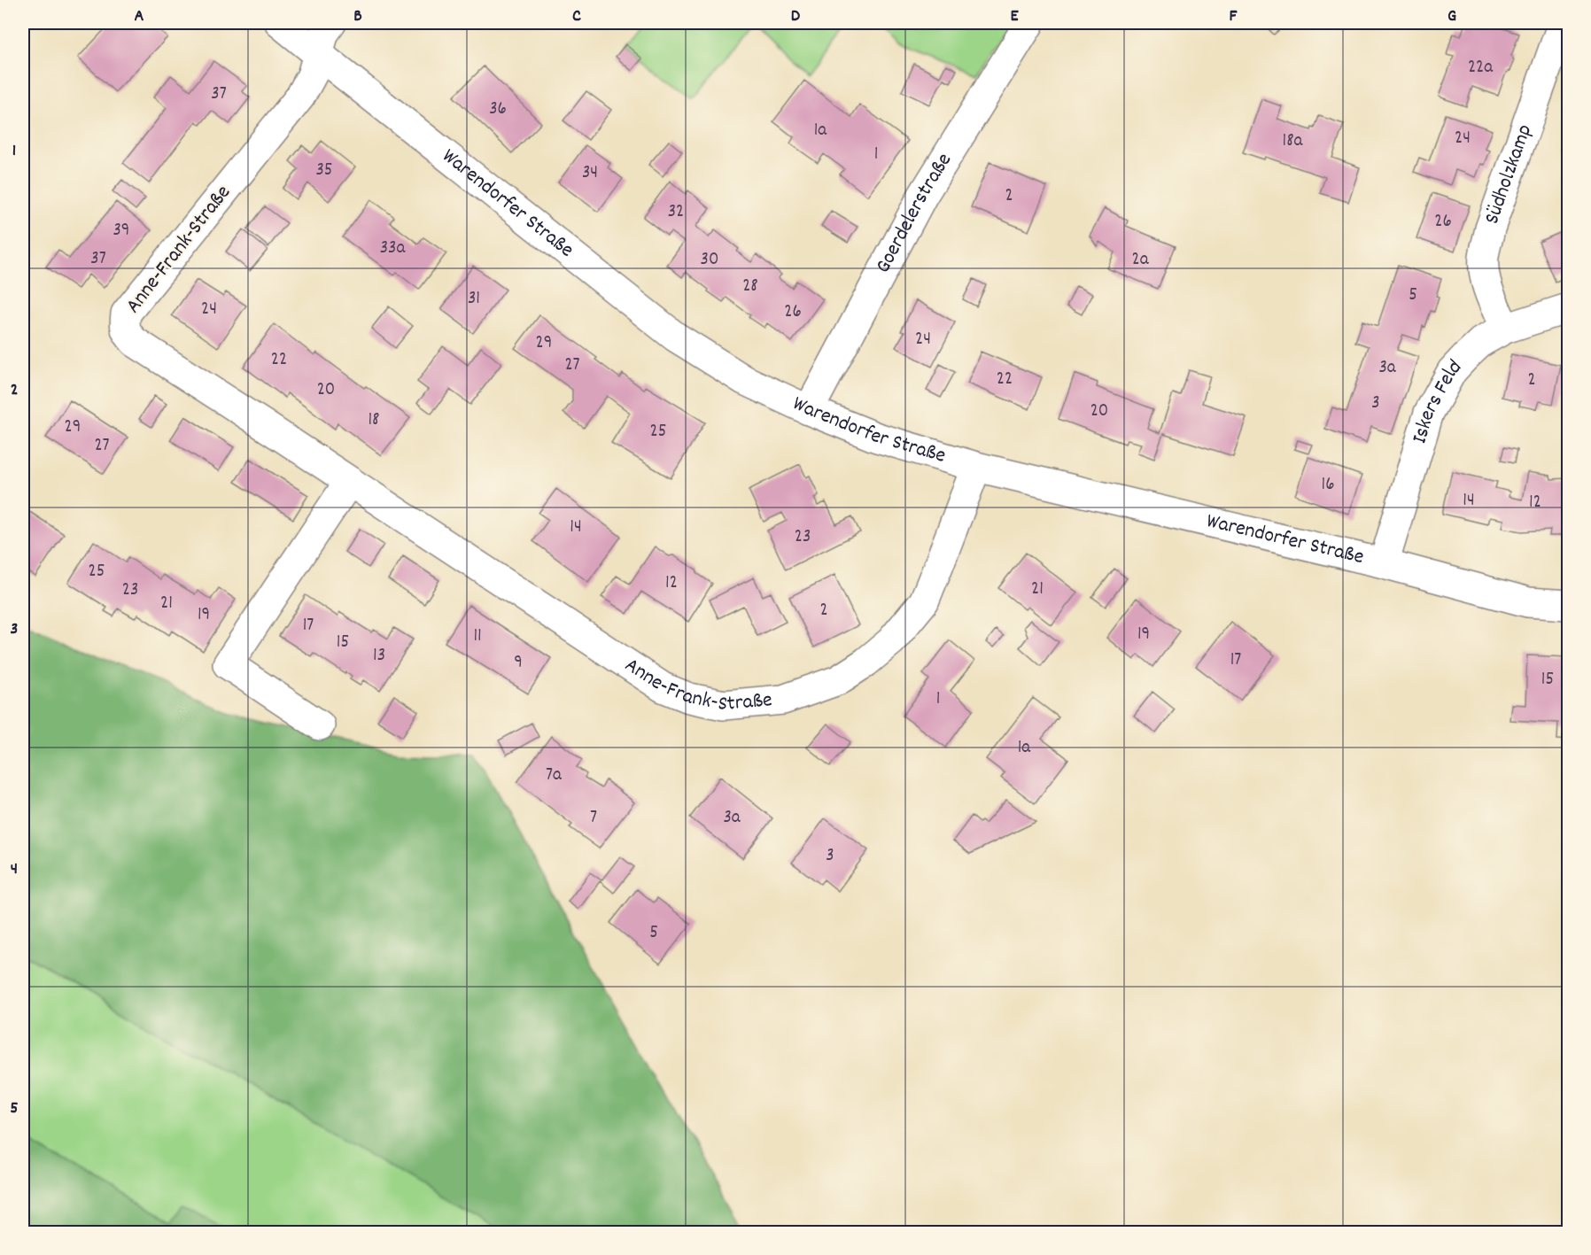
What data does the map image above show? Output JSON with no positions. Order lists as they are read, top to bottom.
{
  "streets": {
    "street": [
      "Südholzkamp",
      "Warendorfer Straße",
      "Goerdelerstraße",
      "Anne-Frank-Straße",
      "Iskers Feld"
    ]
  },
  "crossings": [
    ["Südholzkamp", "Iskers Feld"],
    ["Warendorfer Straße", "Goerdelerstraße"],
    ["Warendorfer Straße", "Anne-Frank-Straße"],
    ["Warendorfer Straße", "Iskers Feld"]
  ],
  "house_numbers": [
    "22a",
    "37",
    "36",
    "1a",
    "24",
    "18a",
    "1",
    "35",
    "34",
    "2",
    "32",
    "26",
    "39",
    "33a",
    "37",
    "30",
    "2a",
    "28",
    "5",
    "31",
    "24",
    "26",
    "24",
    "29",
    "22",
    "27",
    "3a",
    "22",
    "2",
    "20",
    "3",
    "20",
    "18",
    "29",
    "25",
    "27",
    "16",
    "14",
    "12",
    "14",
    "23",
    "25",
    "12",
    "21",
    "23",
    "21",
    "2",
    "19",
    "17",
    "19",
    "11",
    "15",
    "13",
    "17",
    "9",
    "15",
    "1",
    "1a",
    "7a",
    "7",
    "3a",
    "3",
    "5"
  ],
  "grid": {
    "columns": [
      "A",
      "B",
      "C",
      "D",
      "E",
      "F",
      "G"
    ],
    "rows": [
      "1",
      "2",
      "3",
      "4",
      "5"
    ]
  }
}
